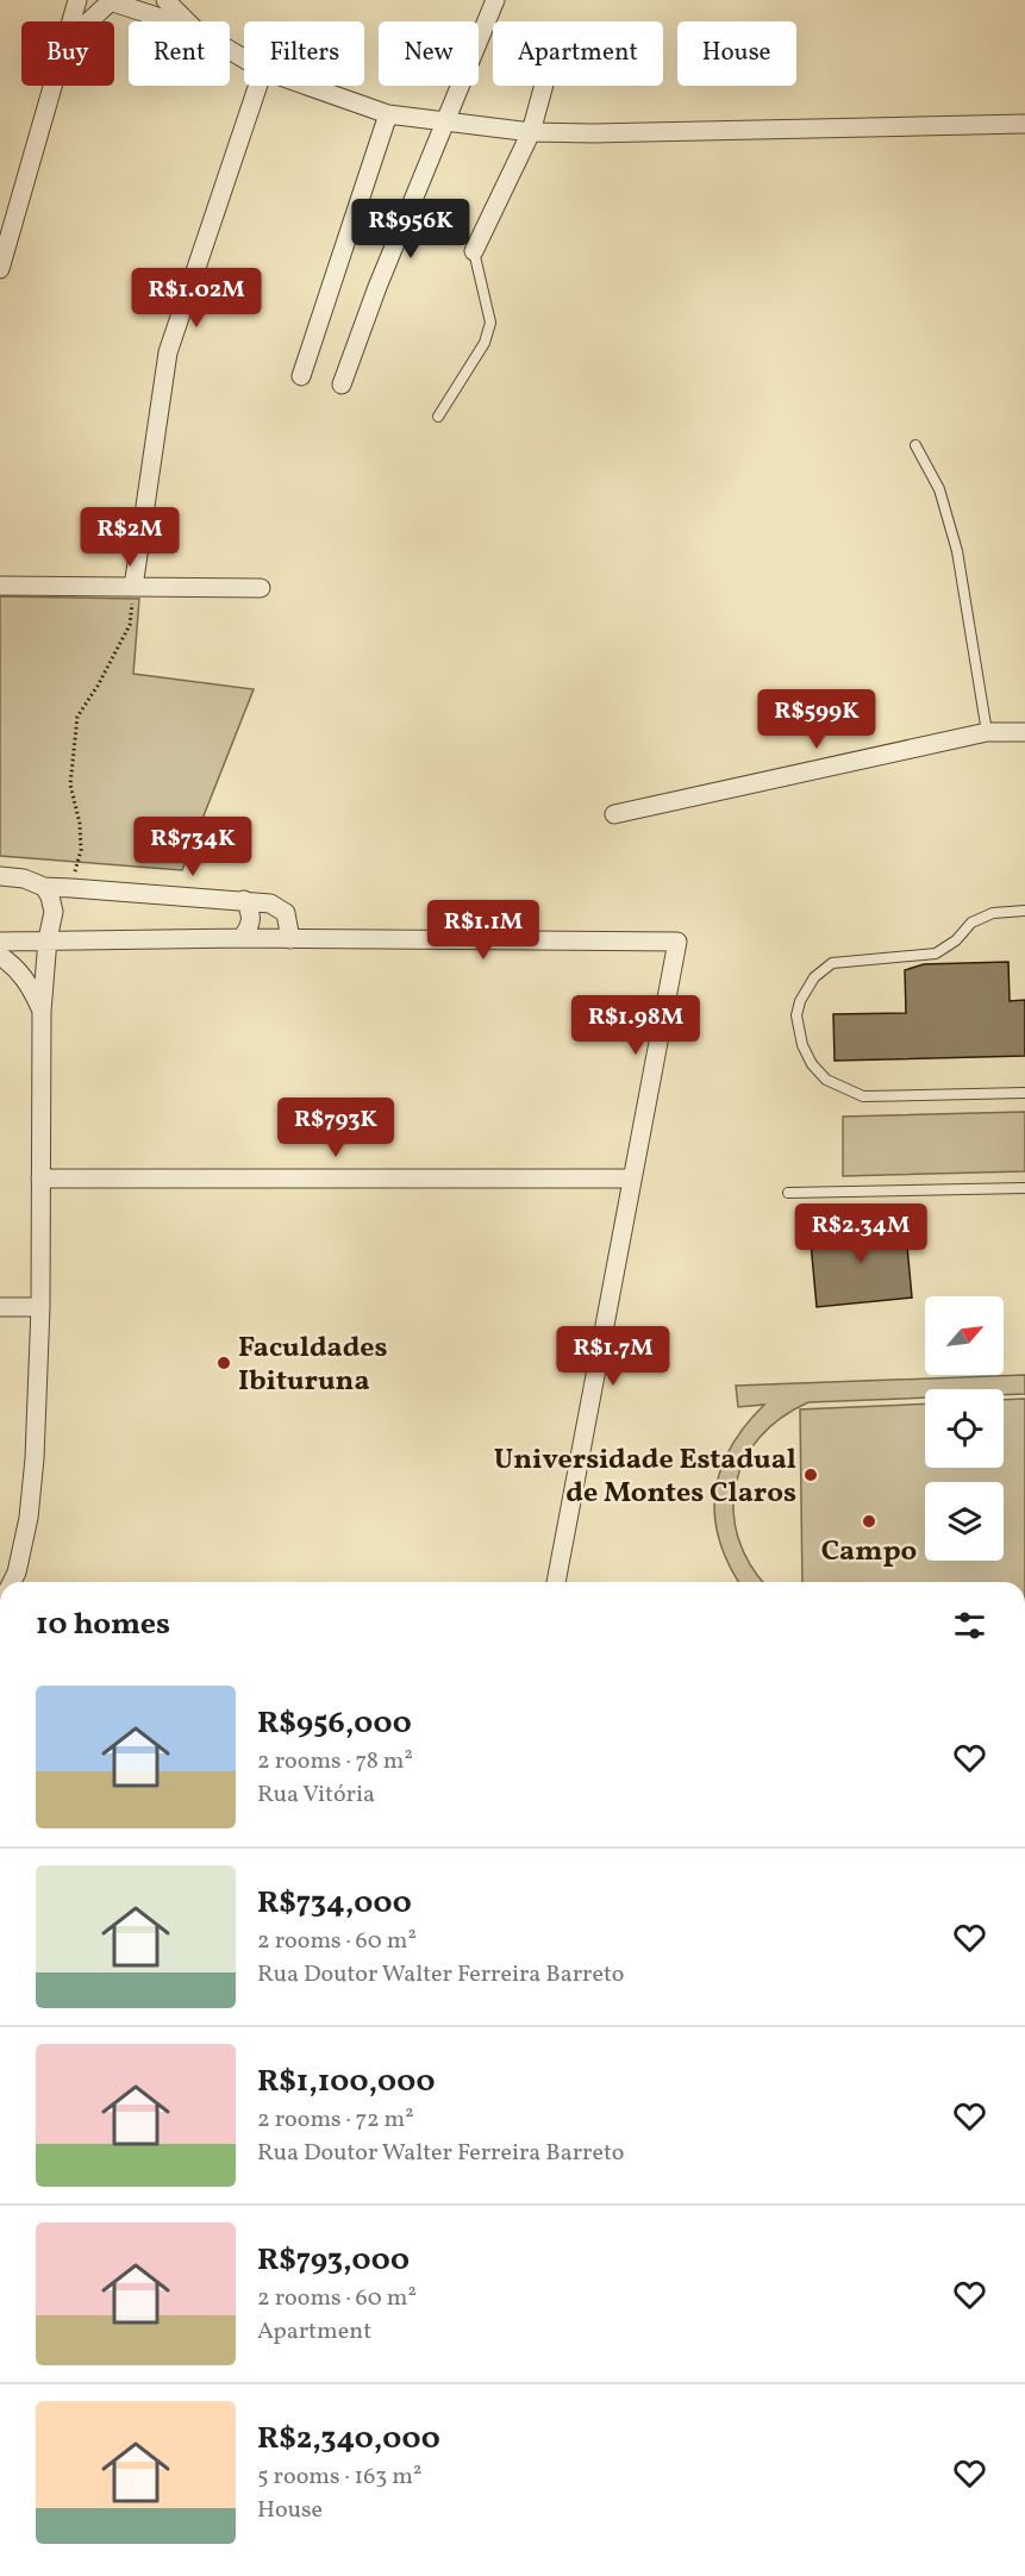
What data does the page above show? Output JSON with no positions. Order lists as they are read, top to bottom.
{
  "places": ["Faculdades Ibituruna", "Universidade Estadual de Montes Claros", "Campo"],
  "north": "top right",
  "page": {
    "chip": [
      "Buy",
      "Rent",
      "Filters",
      "New",
      "Apartment",
      "House"
    ],
    "price": [
      "R$956K",
      "R$1.02M",
      "R$2M",
      "R$599K",
      "R$734K",
      "R$1.1M",
      "R$1.98M",
      "R$793K",
      "R$2.34M",
      "R$1.7M"
    ],
    "heading": "10 homes",
    "list": [
      {
        "name": "R$956,000",
        "note": "2 rooms · 78 m² · Rua Vitória"
      },
      {
        "name": "R$734,000",
        "note": "2 rooms · 60 m² · Rua Doutor Walter Ferreira Barreto"
      },
      {
        "name": "R$1,100,000",
        "note": "2 rooms · 72 m² · Rua Doutor Walter Ferreira Barreto"
      },
      {
        "name": "R$793,000",
        "note": "2 rooms · 60 m² · Apartment"
      },
      {
        "name": "R$2,340,000",
        "note": "5 rooms · 163 m² · House"
      }
    ]
  }
}
